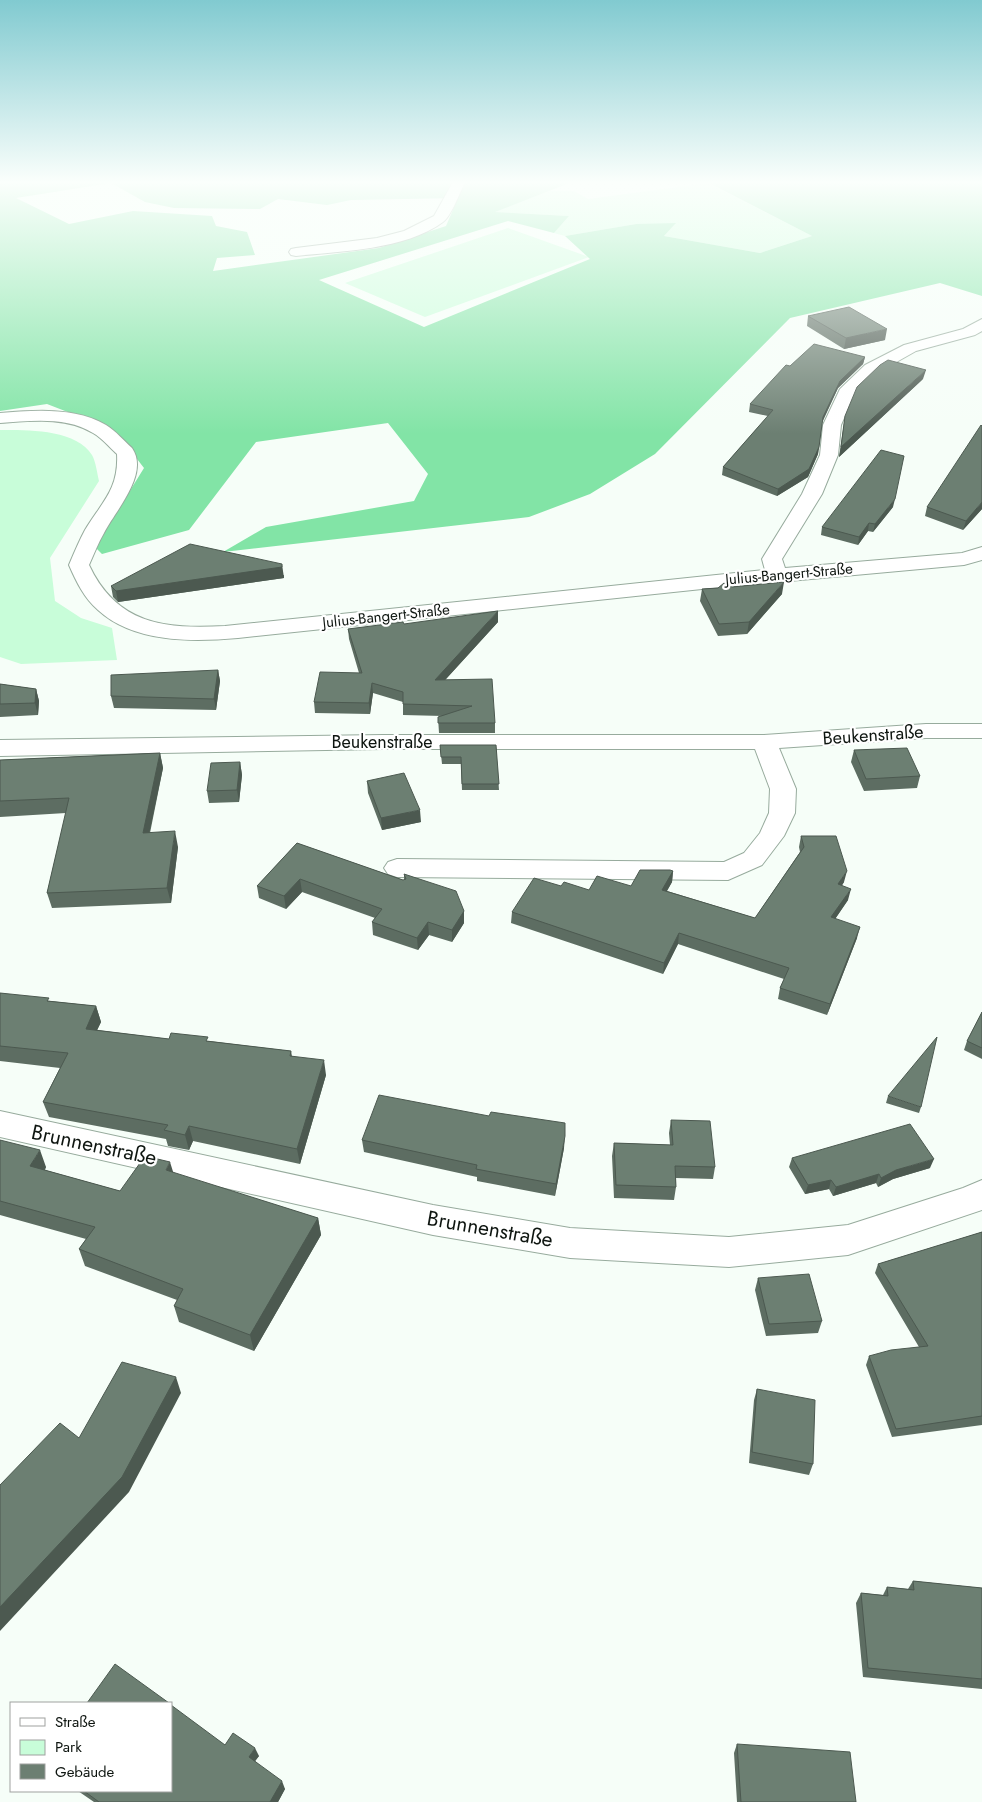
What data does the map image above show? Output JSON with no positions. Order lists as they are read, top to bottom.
{
  "streets": {
    "street": ["Julius-Bangert-Straße", "Beukenstraße", "Brunnenstraße"]
  },
  "legend": ["Straße", "Park", "Gebäude"]
}
